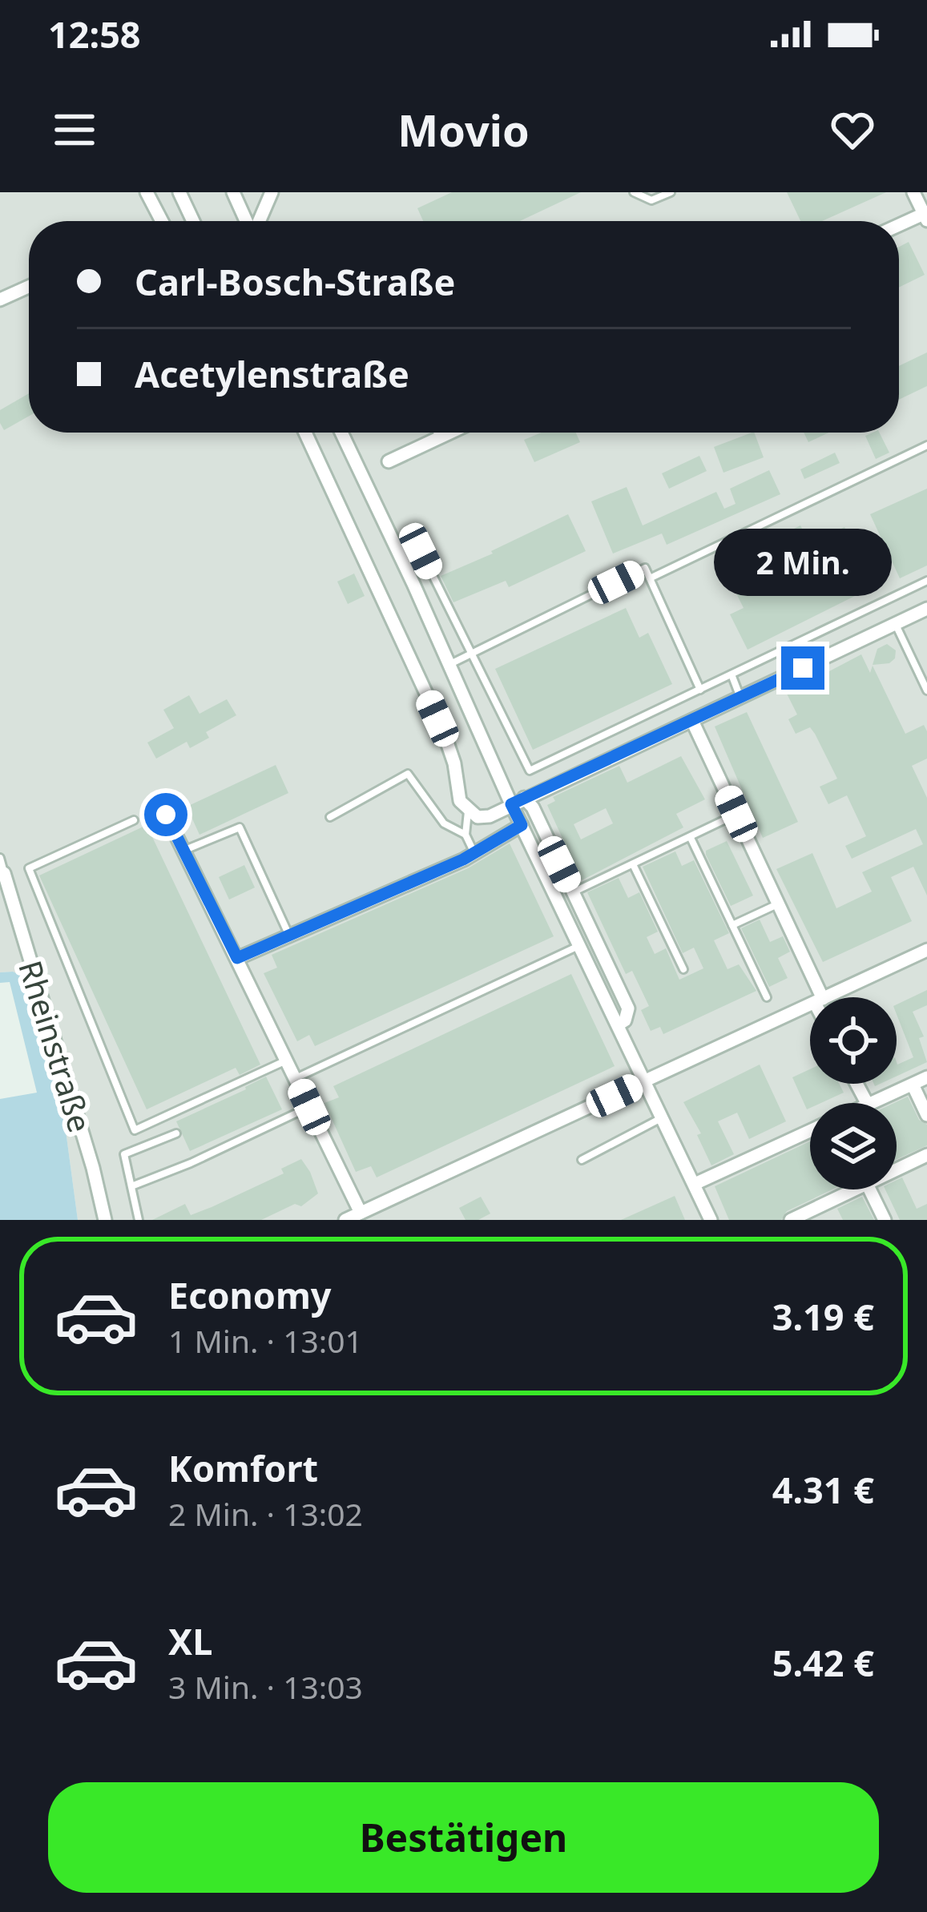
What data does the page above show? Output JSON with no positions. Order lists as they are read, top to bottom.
{
  "streets": {
    "street": ["Rheinstraße"]
  },
  "page": {
    "status": "12:58",
    "header": "Movio",
    "banner": ["Carl-Bosch-Straße", "Acetylenstraße"],
    "bubble": "2 Min.",
    "list": [
      {
        "name": "Economy",
        "note": "1 Min. · 13:01",
        "value": "3.19 €"
      },
      {
        "name": "Komfort",
        "note": "2 Min. · 13:02",
        "value": "4.31 €"
      },
      {
        "name": "XL",
        "note": "3 Min. · 13:03",
        "value": "5.42 €"
      }
    ],
    "buttons": "Bestätigen"
  }
}
